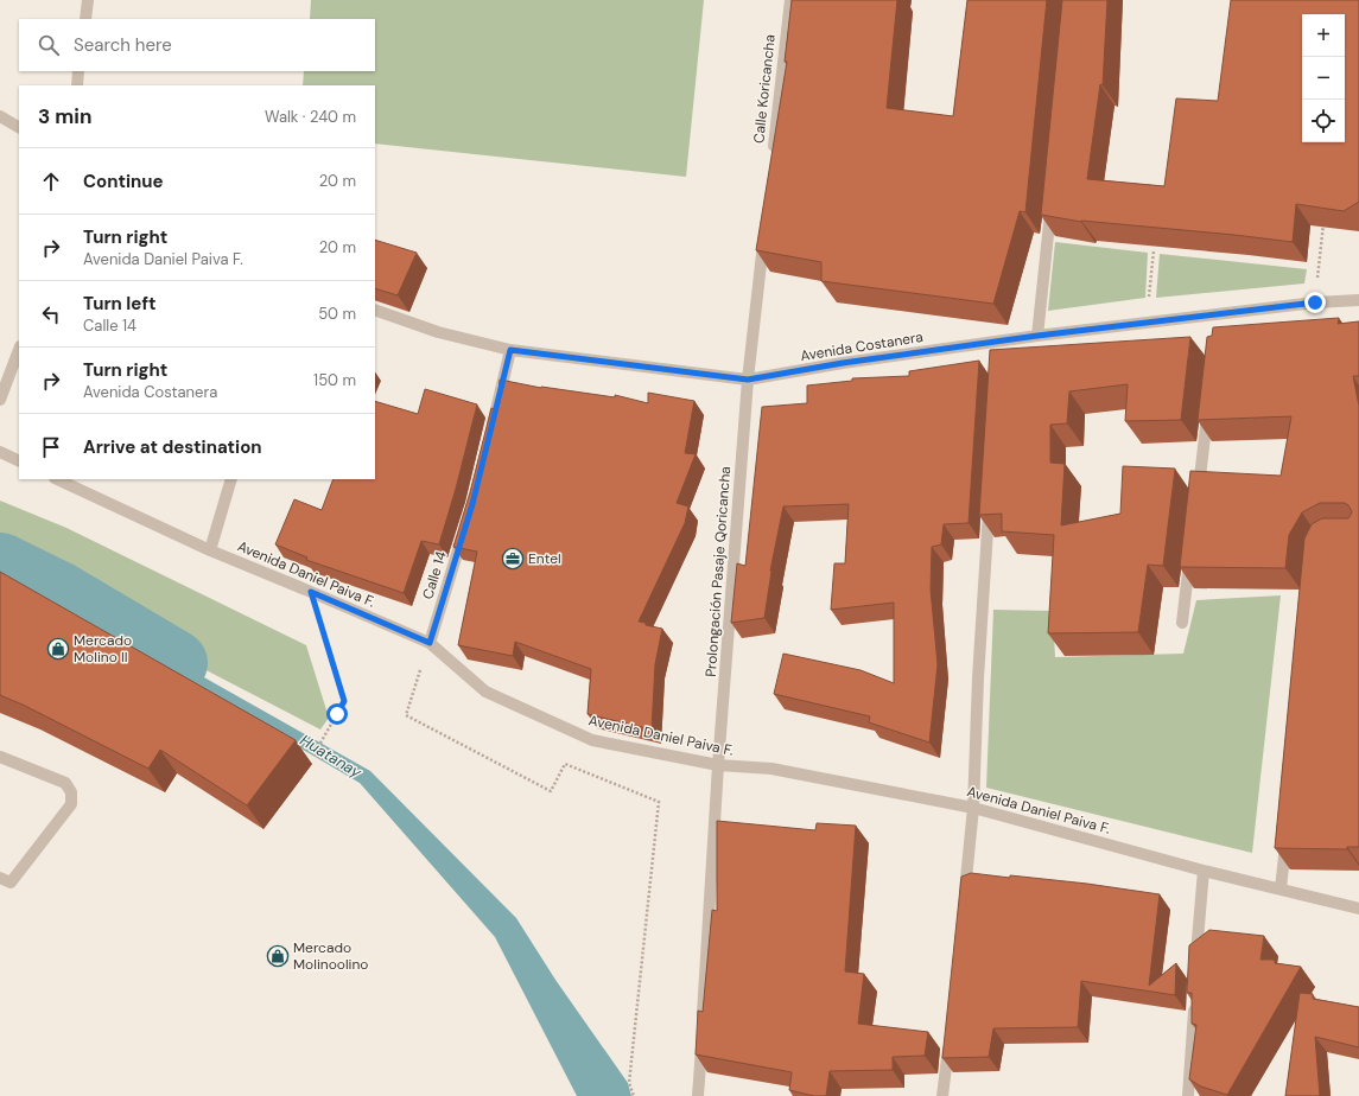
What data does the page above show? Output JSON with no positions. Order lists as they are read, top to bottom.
{
  "streets": {
    "street": [
      "Calle Koricancha",
      "Avenida Costanera",
      "Prolongación Pasaje Qoricancha",
      "Avenida Daniel Paiva F.",
      "Calle 14"
    ]
  },
  "crossings": [
    ["Avenida Costanera", "Prolongación Pasaje Qoricancha"],
    ["Prolongación Pasaje Qoricancha", "Avenida Daniel Paiva F."],
    ["Avenida Daniel Paiva F.", "Calle 14"]
  ],
  "water": ["Huatanay"],
  "places": {
    "office": ["Entel"],
    "shop": ["Mercado Molino II", "Mercado Molinoolino"]
  },
  "page": {
    "map_buttons": ["+", "−"],
    "search": "Search here",
    "heading": ["3 min", "Walk · 240 m"],
    "list": [
      ["Continue", "20 m"],
      ["Turn right", "Avenida Daniel Paiva F.", "20 m"],
      ["Turn left", "Calle 14", "50 m"],
      ["Turn right", "Avenida Costanera", "150 m"],
      "Arrive at destination"
    ]
  }
}
